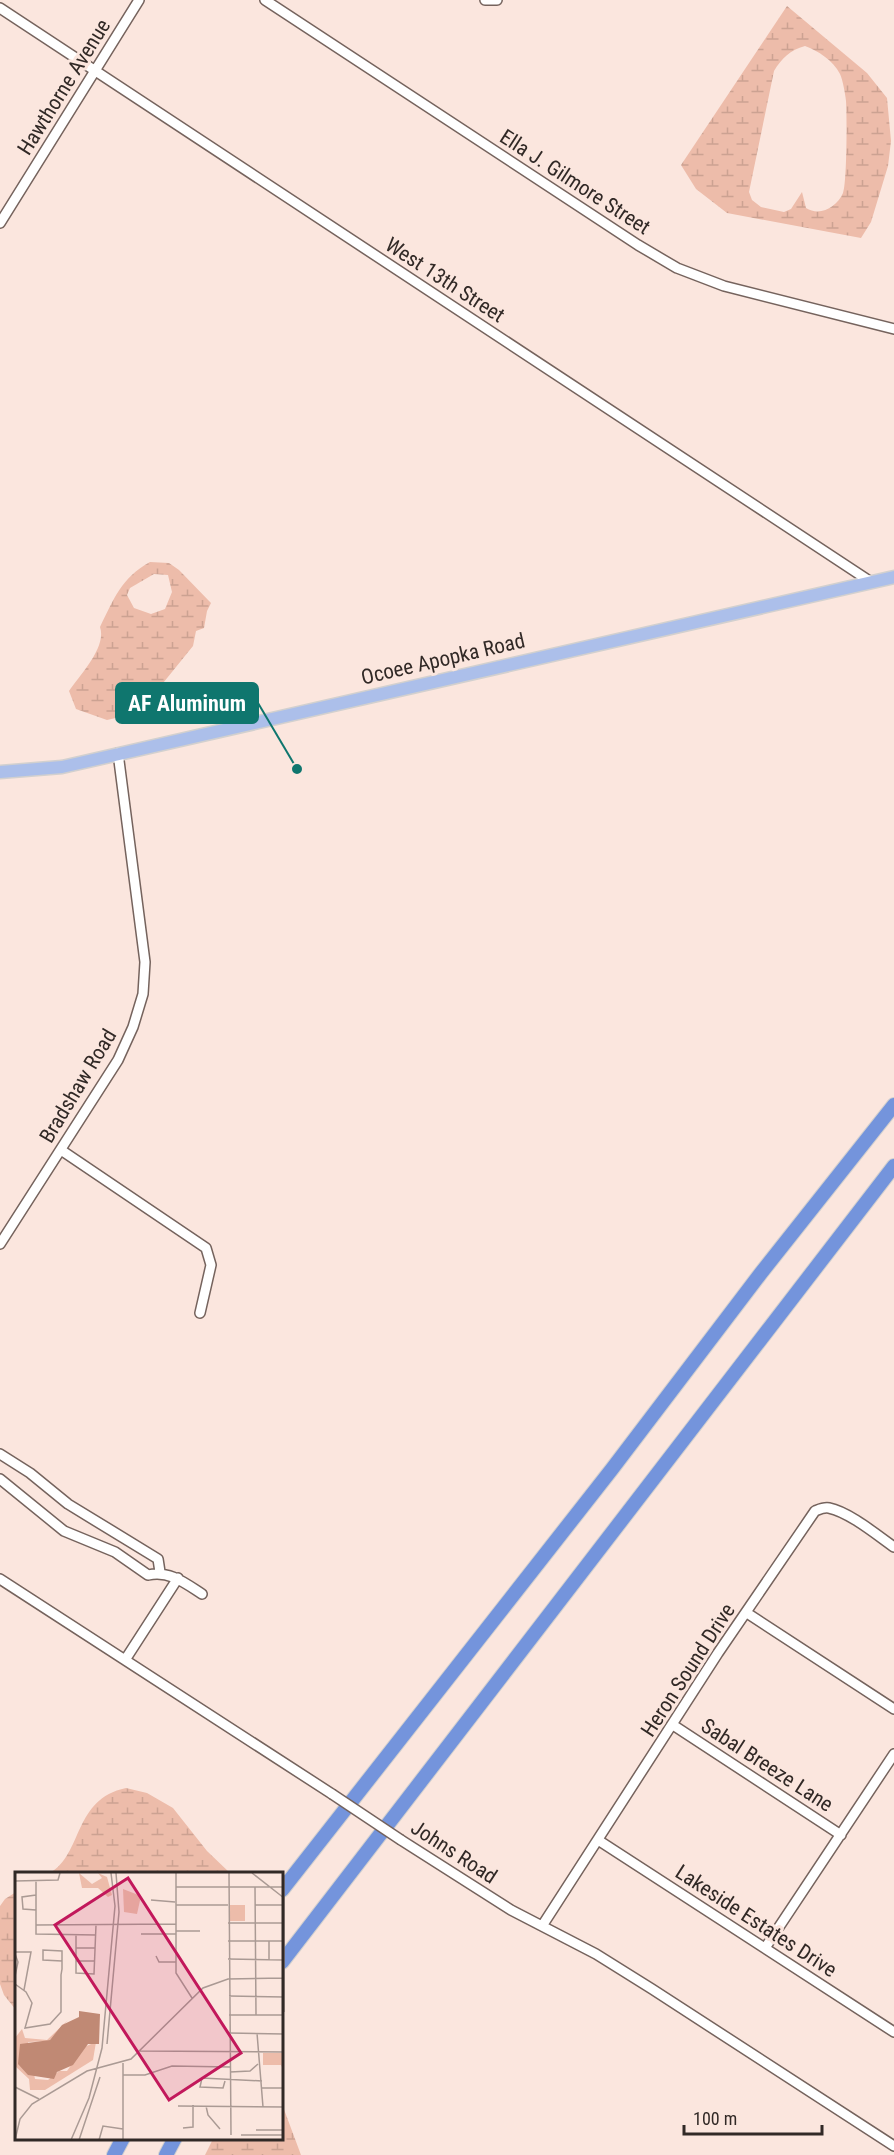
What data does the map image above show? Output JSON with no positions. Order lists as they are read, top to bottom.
{
  "streets": {
    "main road": ["Ocoee Apopka Road"],
    "street": [
      "Hawthorne Avenue",
      "Ella J. Gilmore Street",
      "West 13th Street",
      "Bradshaw Road",
      "Heron Sound Drive",
      "Sabal Breeze Lane",
      "Johns Road",
      "Lakeside Estates Drive"
    ]
  },
  "crossings": [
    ["Hawthorne Avenue", "West 13th Street"],
    ["West 13th Street", "Ocoee Apopka Road"],
    ["Ocoee Apopka Road", "Bradshaw Road"],
    ["Heron Sound Drive", "Sabal Breeze Lane"],
    ["Heron Sound Drive", "Johns Road"],
    ["Heron Sound Drive", "Lakeside Estates Drive"]
  ],
  "places": ["AF Aluminum"],
  "scale_bar": "100 m"
}
